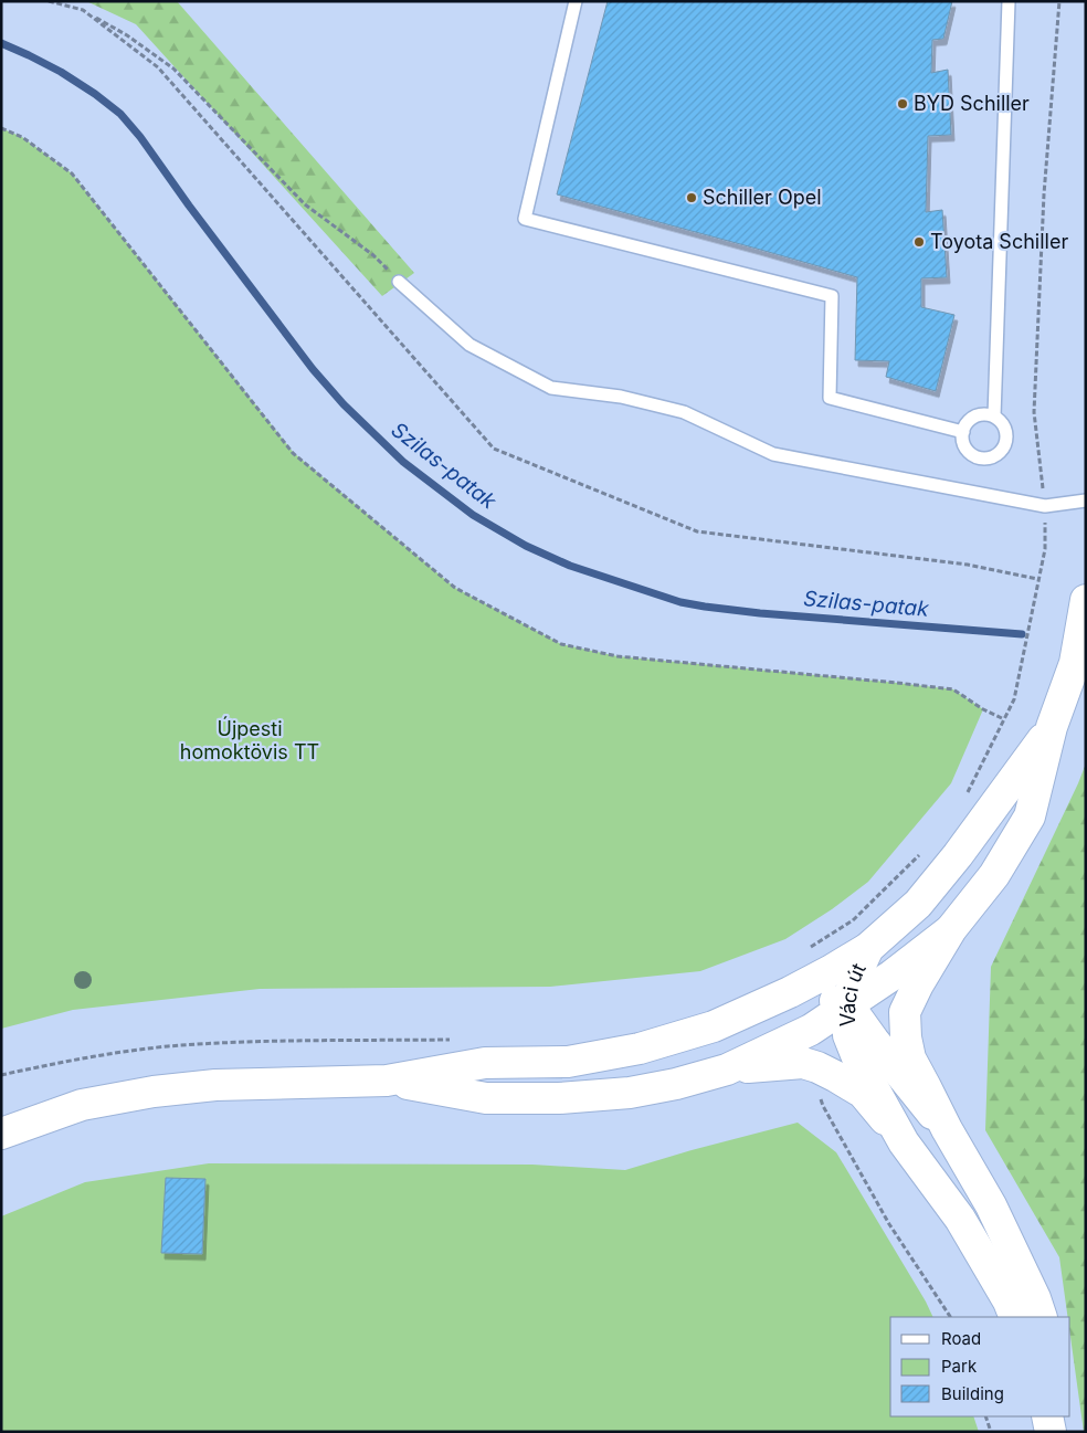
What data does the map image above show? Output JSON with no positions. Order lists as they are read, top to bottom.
{
  "streets": {
    "main road": ["Váci út"]
  },
  "water": ["Szilas-patak"],
  "parks": ["Újpesti homoktövis TT"],
  "places": ["BYD Schiller", "Schiller Opel", "Toyota Schiller"],
  "legend": ["Road", "Park", "Building"]
}
